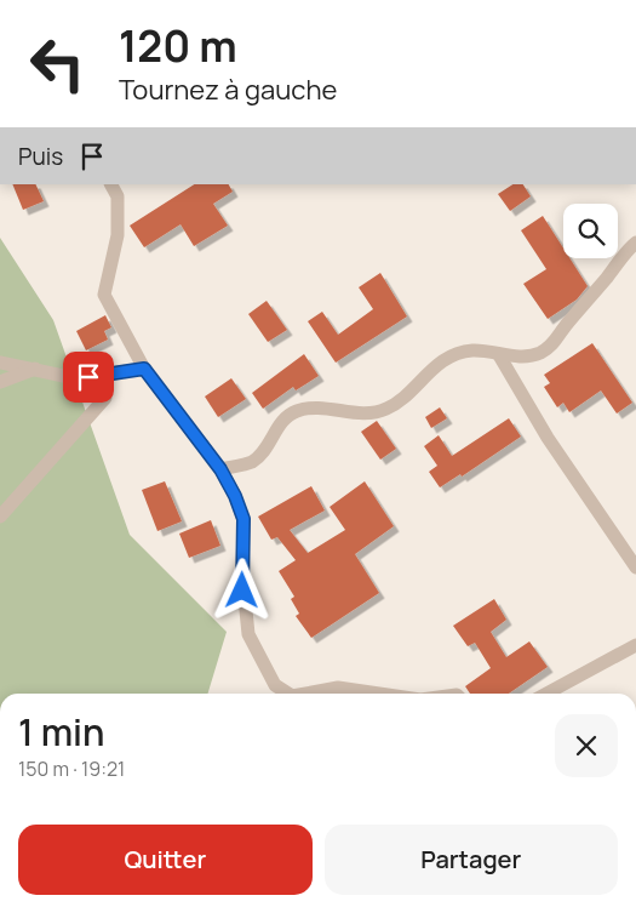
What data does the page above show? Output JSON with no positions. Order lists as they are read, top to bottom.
{
  "page": {
    "turn": ["120 m", "Tournez à gauche"],
    "then": "Puis",
    "heading": ["1 min", "150 m · 19:21"],
    "buttons": ["Quitter", "Partager"]
  }
}
